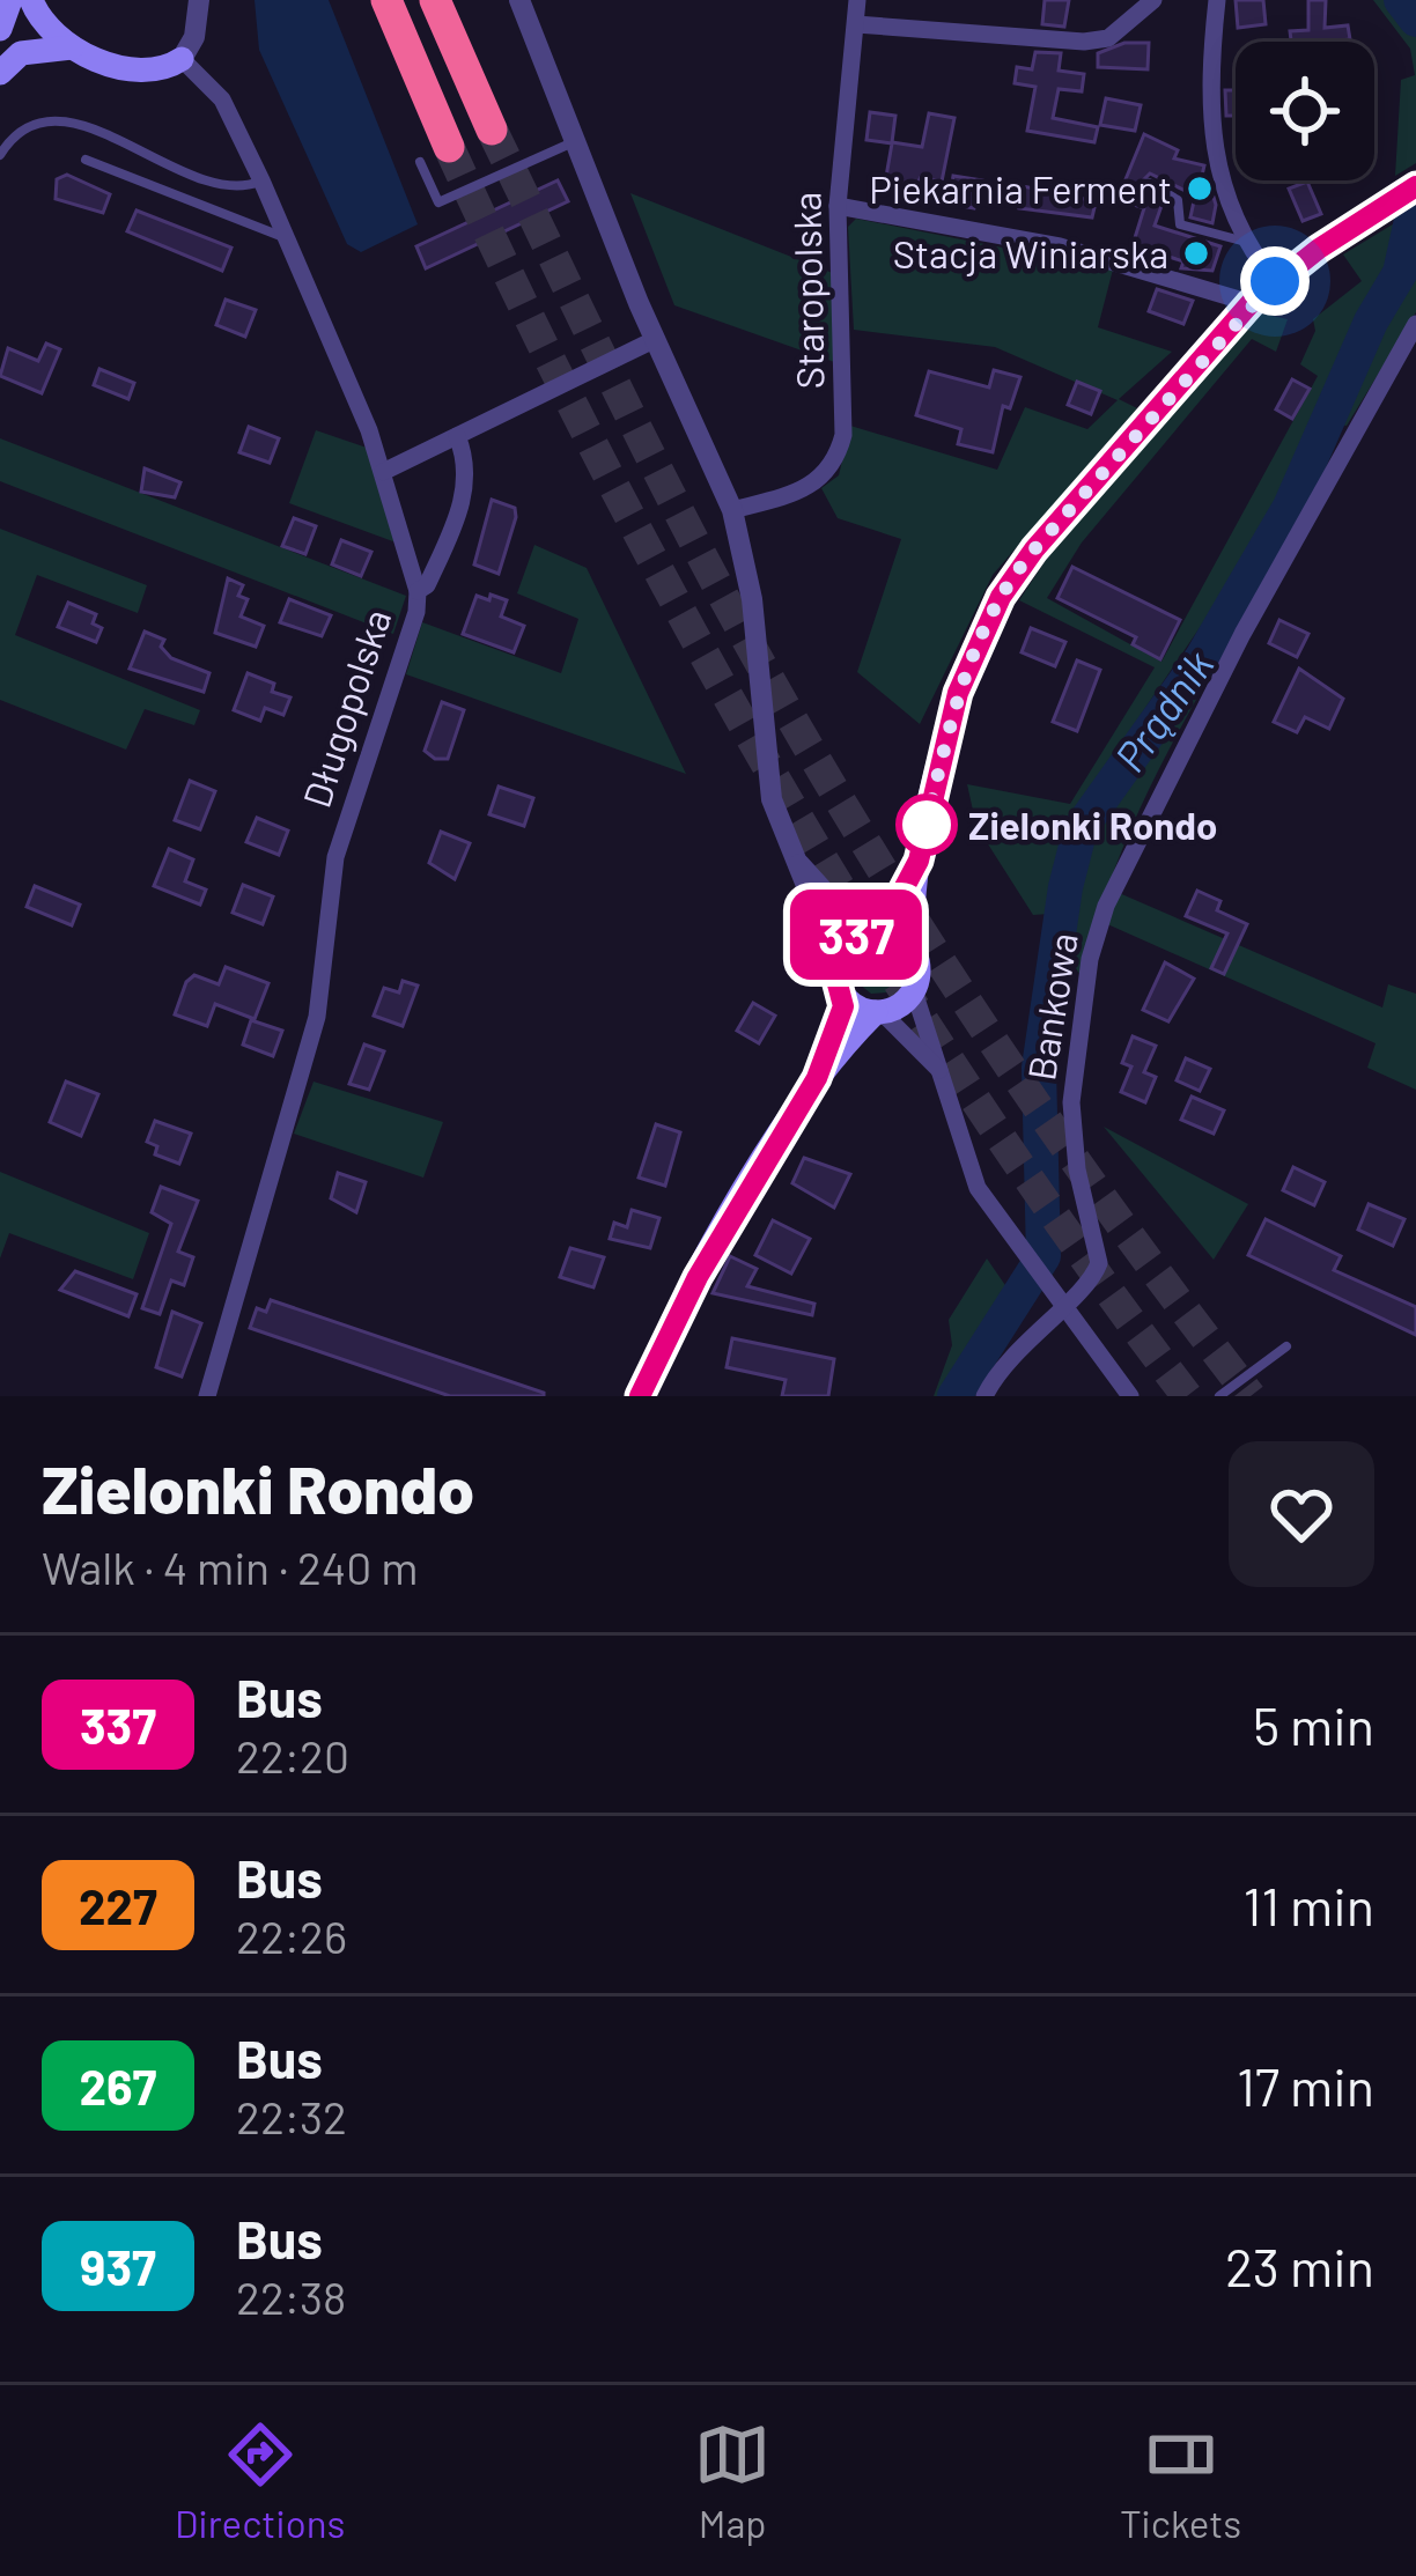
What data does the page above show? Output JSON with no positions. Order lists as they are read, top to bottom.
{
  "streets": {
    "street": ["Staropolska", "Długopolska", "Bankowa"]
  },
  "water": ["Prądnik"],
  "places": ["Piekarnia Ferment", "Stacja Winiarska", "Zielonki Rondo"],
  "lines": ["bus line 337"],
  "page": {
    "on_map": "337",
    "heading": ["Zielonki Rondo", "Walk · 4 min · 240 m"],
    "list": [
      {
        "mark": "337",
        "name": "Bus",
        "note": "22:20",
        "value": "5 min"
      },
      {
        "mark": "227",
        "name": "Bus",
        "note": "22:26",
        "value": "11 min"
      },
      {
        "mark": "267",
        "name": "Bus",
        "note": "22:32",
        "value": "17 min"
      },
      {
        "mark": "937",
        "name": "Bus",
        "note": "22:38",
        "value": "23 min"
      }
    ],
    "tabs": ["Directions", "Map", "Tickets"]
  }
}
